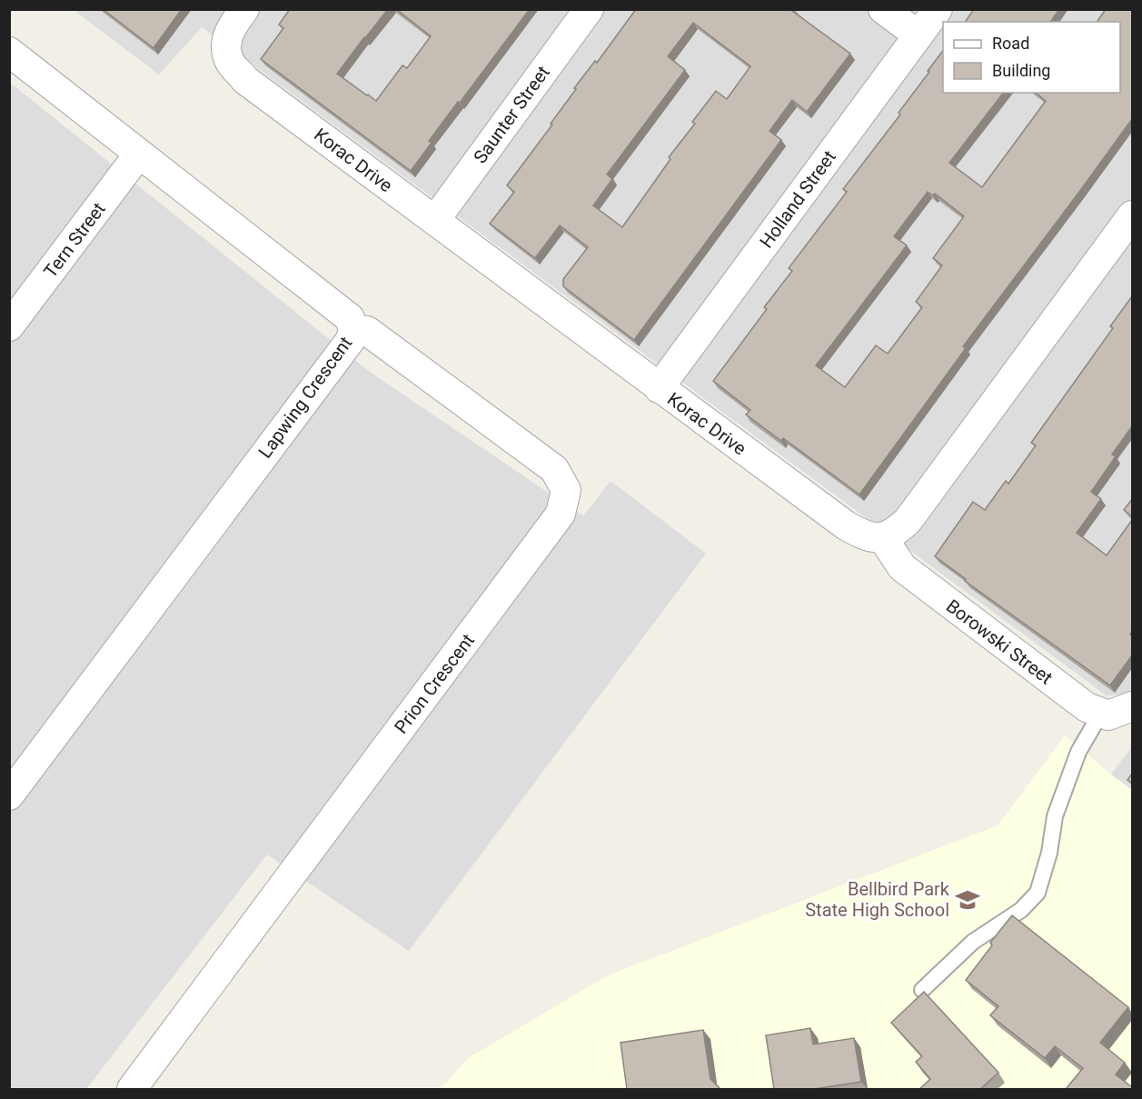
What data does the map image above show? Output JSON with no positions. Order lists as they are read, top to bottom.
{
  "streets": {
    "street": [
      "Saunter Street",
      "Korac Drive",
      "Holland Street",
      "Tern Street",
      "Lapwing Crescent",
      "Borowski Street",
      "Prion Crescent"
    ]
  },
  "crossings": [
    ["Saunter Street", "Korac Drive"],
    ["Korac Drive", "Holland Street"],
    ["Korac Drive", "Borowski Street"],
    ["Tern Street", "Lapwing Crescent"],
    ["Lapwing Crescent", "Prion Crescent"]
  ],
  "places": {
    "school or university": ["Bellbird Park State High School"]
  },
  "legend": ["Road", "Building"]
}
